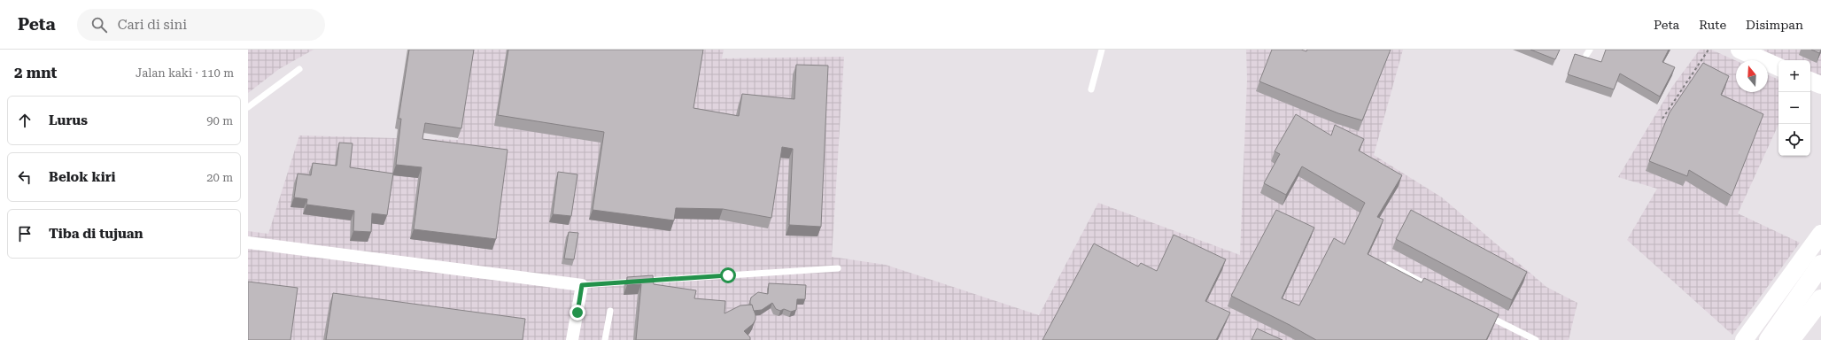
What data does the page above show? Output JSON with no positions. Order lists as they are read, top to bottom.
{
  "north": "top",
  "page": {
    "header": "Peta",
    "search": "Cari di sini",
    "nav": ["Peta", "Rute", "Disimpan"],
    "heading": ["2 mnt", "Jalan kaki · 110 m"],
    "map_buttons": ["+", "−"],
    "list": [
      ["Lurus", "90 m"],
      ["Belok kiri", "20 m"],
      "Tiba di tujuan"
    ]
  }
}
